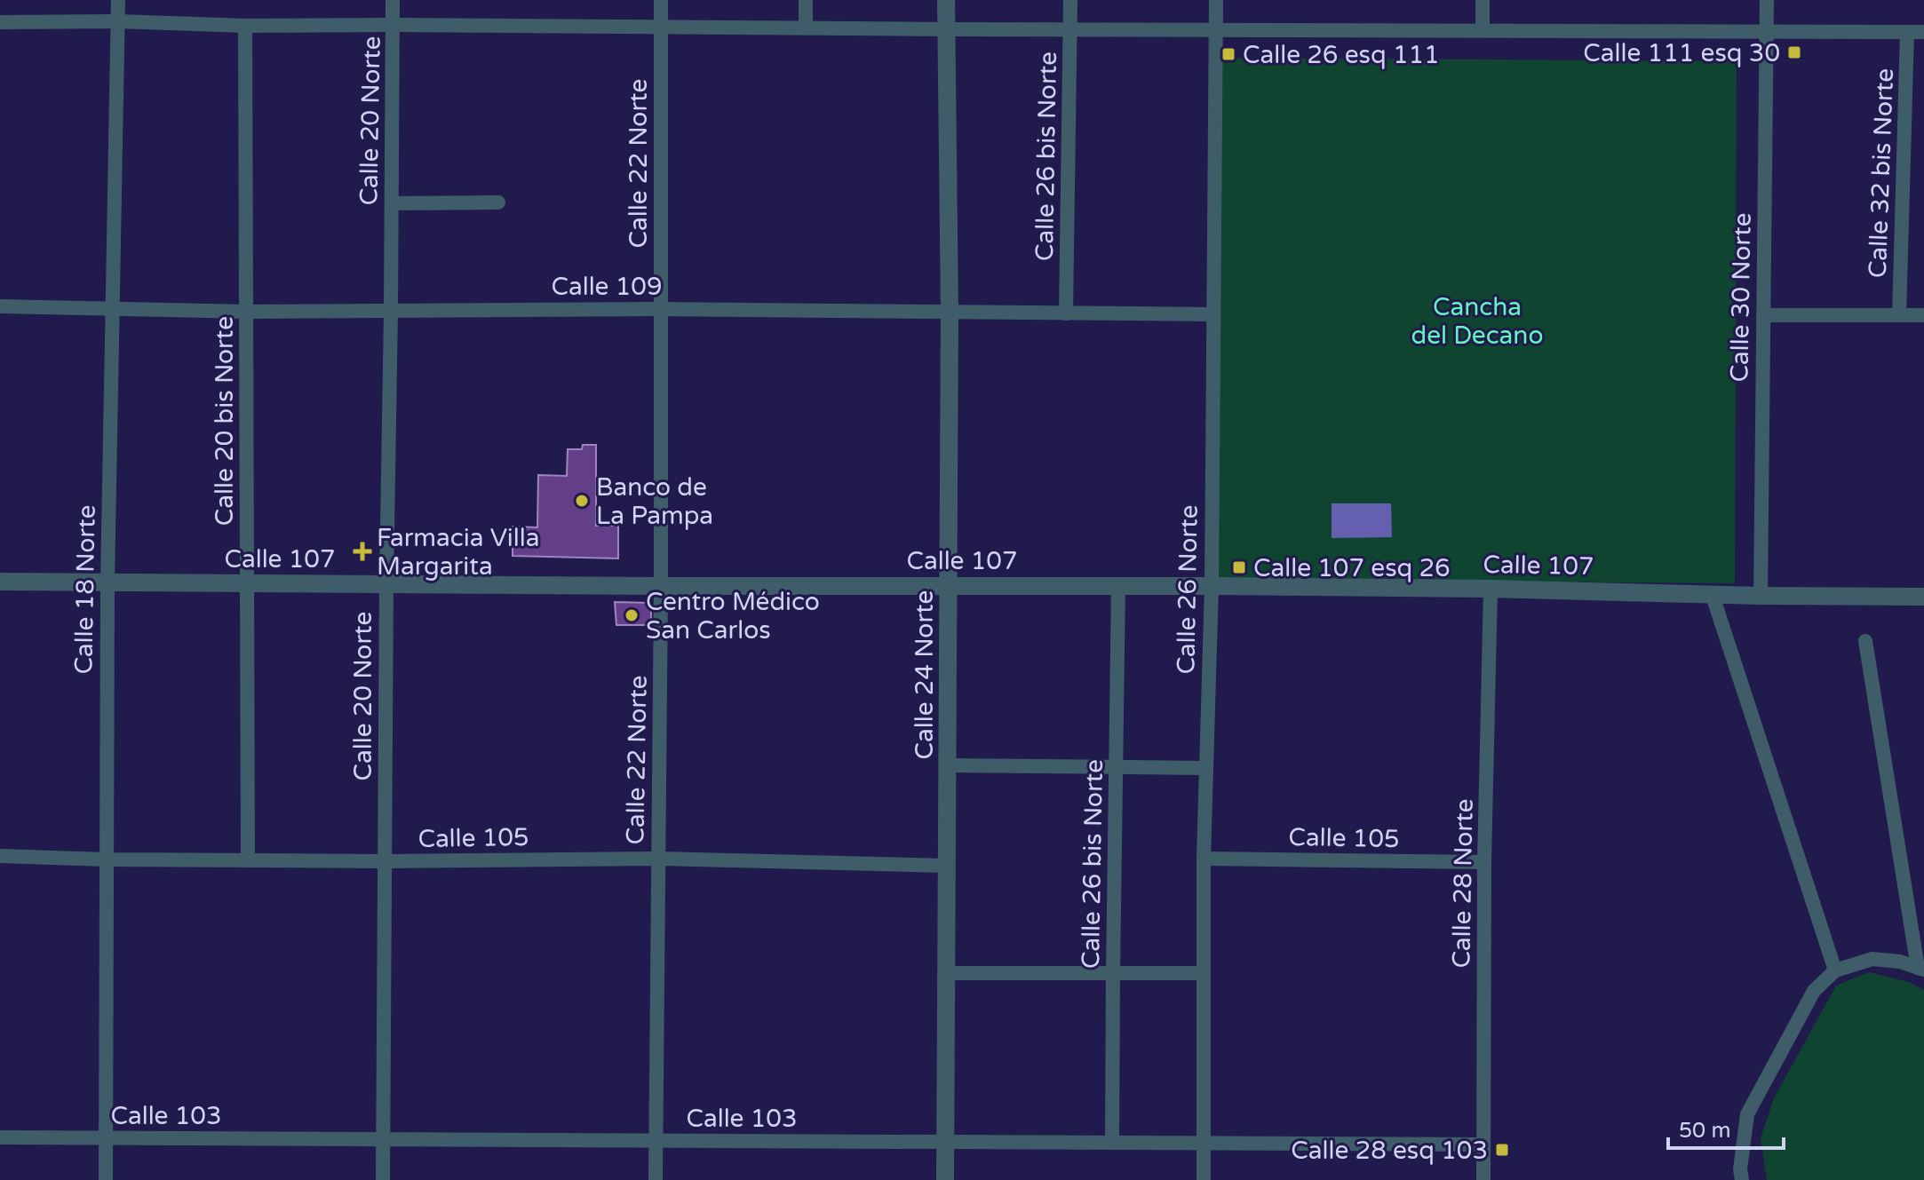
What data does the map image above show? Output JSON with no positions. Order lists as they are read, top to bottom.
{
  "streets": {
    "street": [
      "Calle 20 Norte",
      "Calle 26 bis Norte",
      "Calle 22 Norte",
      "Calle 32 bis Norte",
      "Calle 109",
      "Calle 30 Norte",
      "Calle 20 bis Norte",
      "Calle 107",
      "Calle 18 Norte",
      "Calle 26 Norte",
      "Calle 24 Norte",
      "Calle 105",
      "Calle 28 Norte",
      "Calle 103"
    ]
  },
  "crossings": [
    ["Calle 20 Norte", "Calle 109"],
    ["Calle 20 Norte", "Calle 107"],
    ["Calle 20 Norte", "Calle 105"],
    ["Calle 20 Norte", "Calle 103"],
    ["Calle 26 bis Norte", "Calle 109"],
    ["Calle 26 bis Norte", "Calle 107"],
    ["Calle 26 bis Norte", "Calle 103"],
    ["Calle 22 Norte", "Calle 109"],
    ["Calle 22 Norte", "Calle 107"],
    ["Calle 22 Norte", "Calle 105"],
    ["Calle 22 Norte", "Calle 103"],
    ["Calle 109", "Calle 20 bis Norte"],
    ["Calle 109", "Calle 18 Norte"],
    ["Calle 109", "Calle 26 Norte"],
    ["Calle 109", "Calle 24 Norte"],
    ["Calle 30 Norte", "Calle 107"],
    ["Calle 20 bis Norte", "Calle 107"],
    ["Calle 20 bis Norte", "Calle 105"],
    ["Calle 107", "Calle 18 Norte"],
    ["Calle 107", "Calle 26 Norte"],
    ["Calle 107", "Calle 24 Norte"],
    ["Calle 107", "Calle 28 Norte"],
    ["Calle 18 Norte", "Calle 105"],
    ["Calle 18 Norte", "Calle 103"],
    ["Calle 26 Norte", "Calle 105"],
    ["Calle 26 Norte", "Calle 103"],
    ["Calle 24 Norte", "Calle 105"],
    ["Calle 24 Norte", "Calle 103"],
    ["Calle 105", "Calle 28 Norte"],
    ["Calle 28 Norte", "Calle 103"]
  ],
  "parks": ["Cancha del Decano"],
  "places": {
    "transit": [
      "Calle 111 esq 30",
      "Calle 26 esq 111",
      "Calle 107 esq 26",
      "Calle 28 esq 103"
    ],
    "other": ["Banco de La Pampa", "Centro Médico San Carlos"],
    "health": ["Farmacia Villa Margarita"]
  },
  "scale_bar": "50 m"
}
